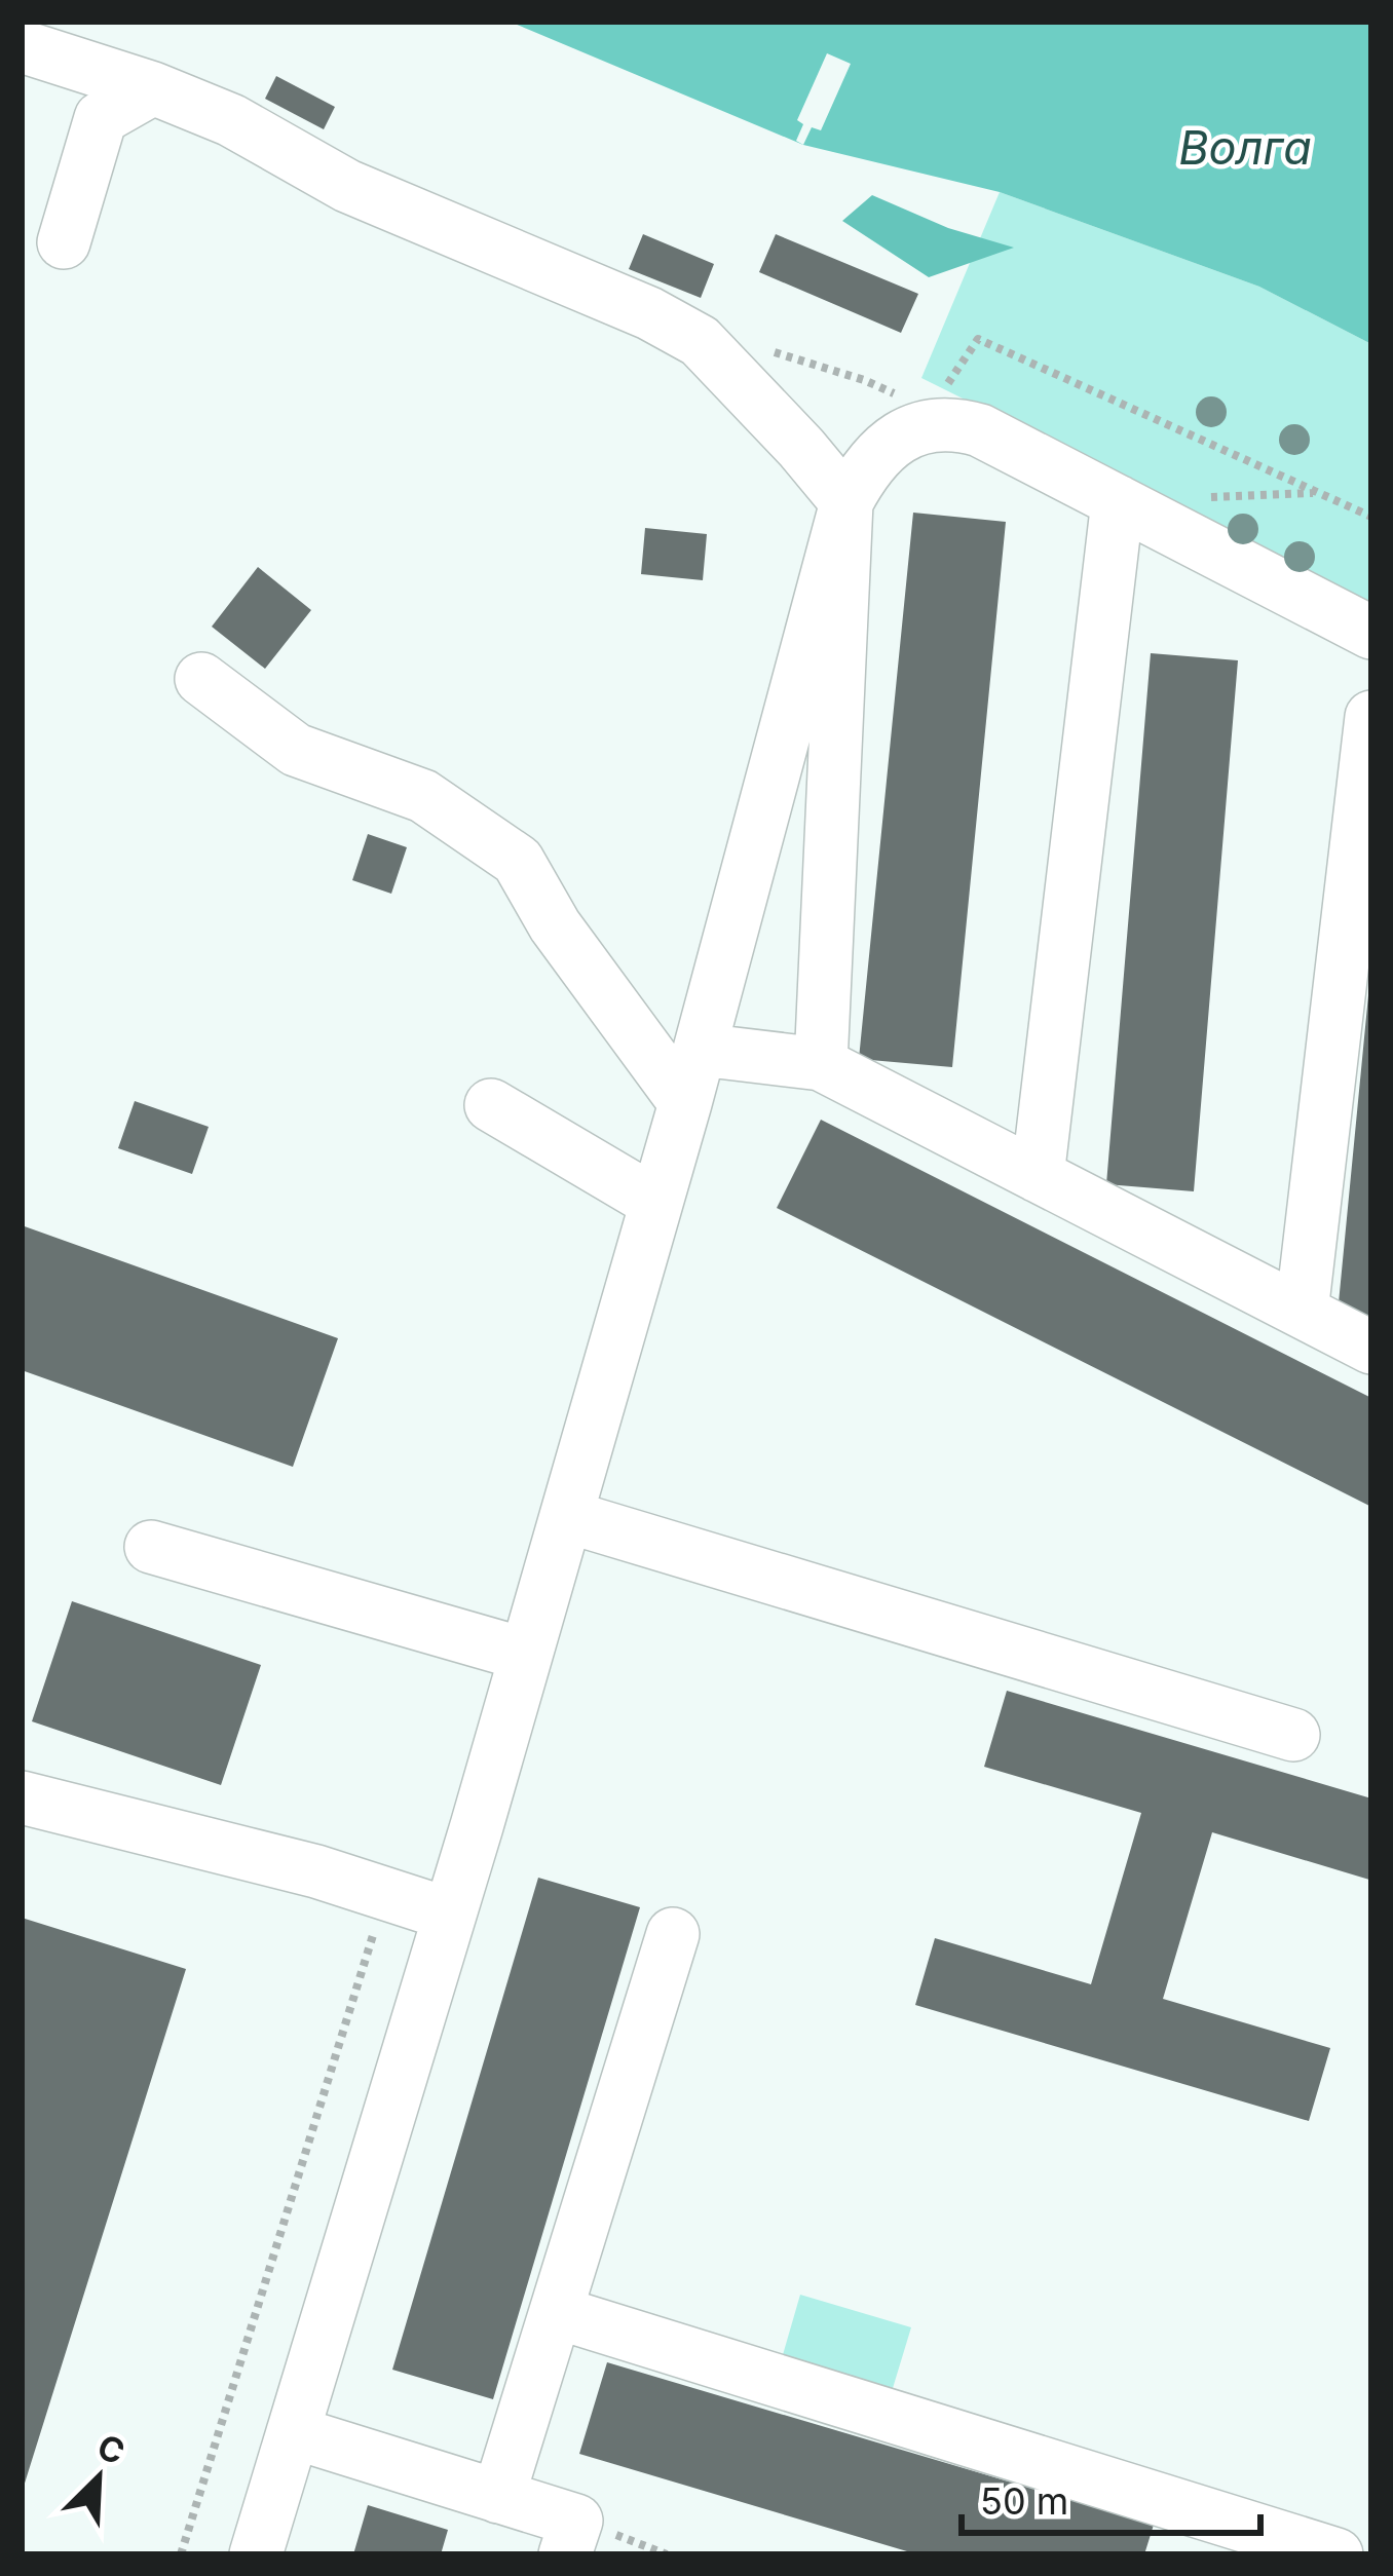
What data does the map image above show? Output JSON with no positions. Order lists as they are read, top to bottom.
{
  "water": ["Волга"],
  "scale_bar": "50 m",
  "north": "top right"
}
